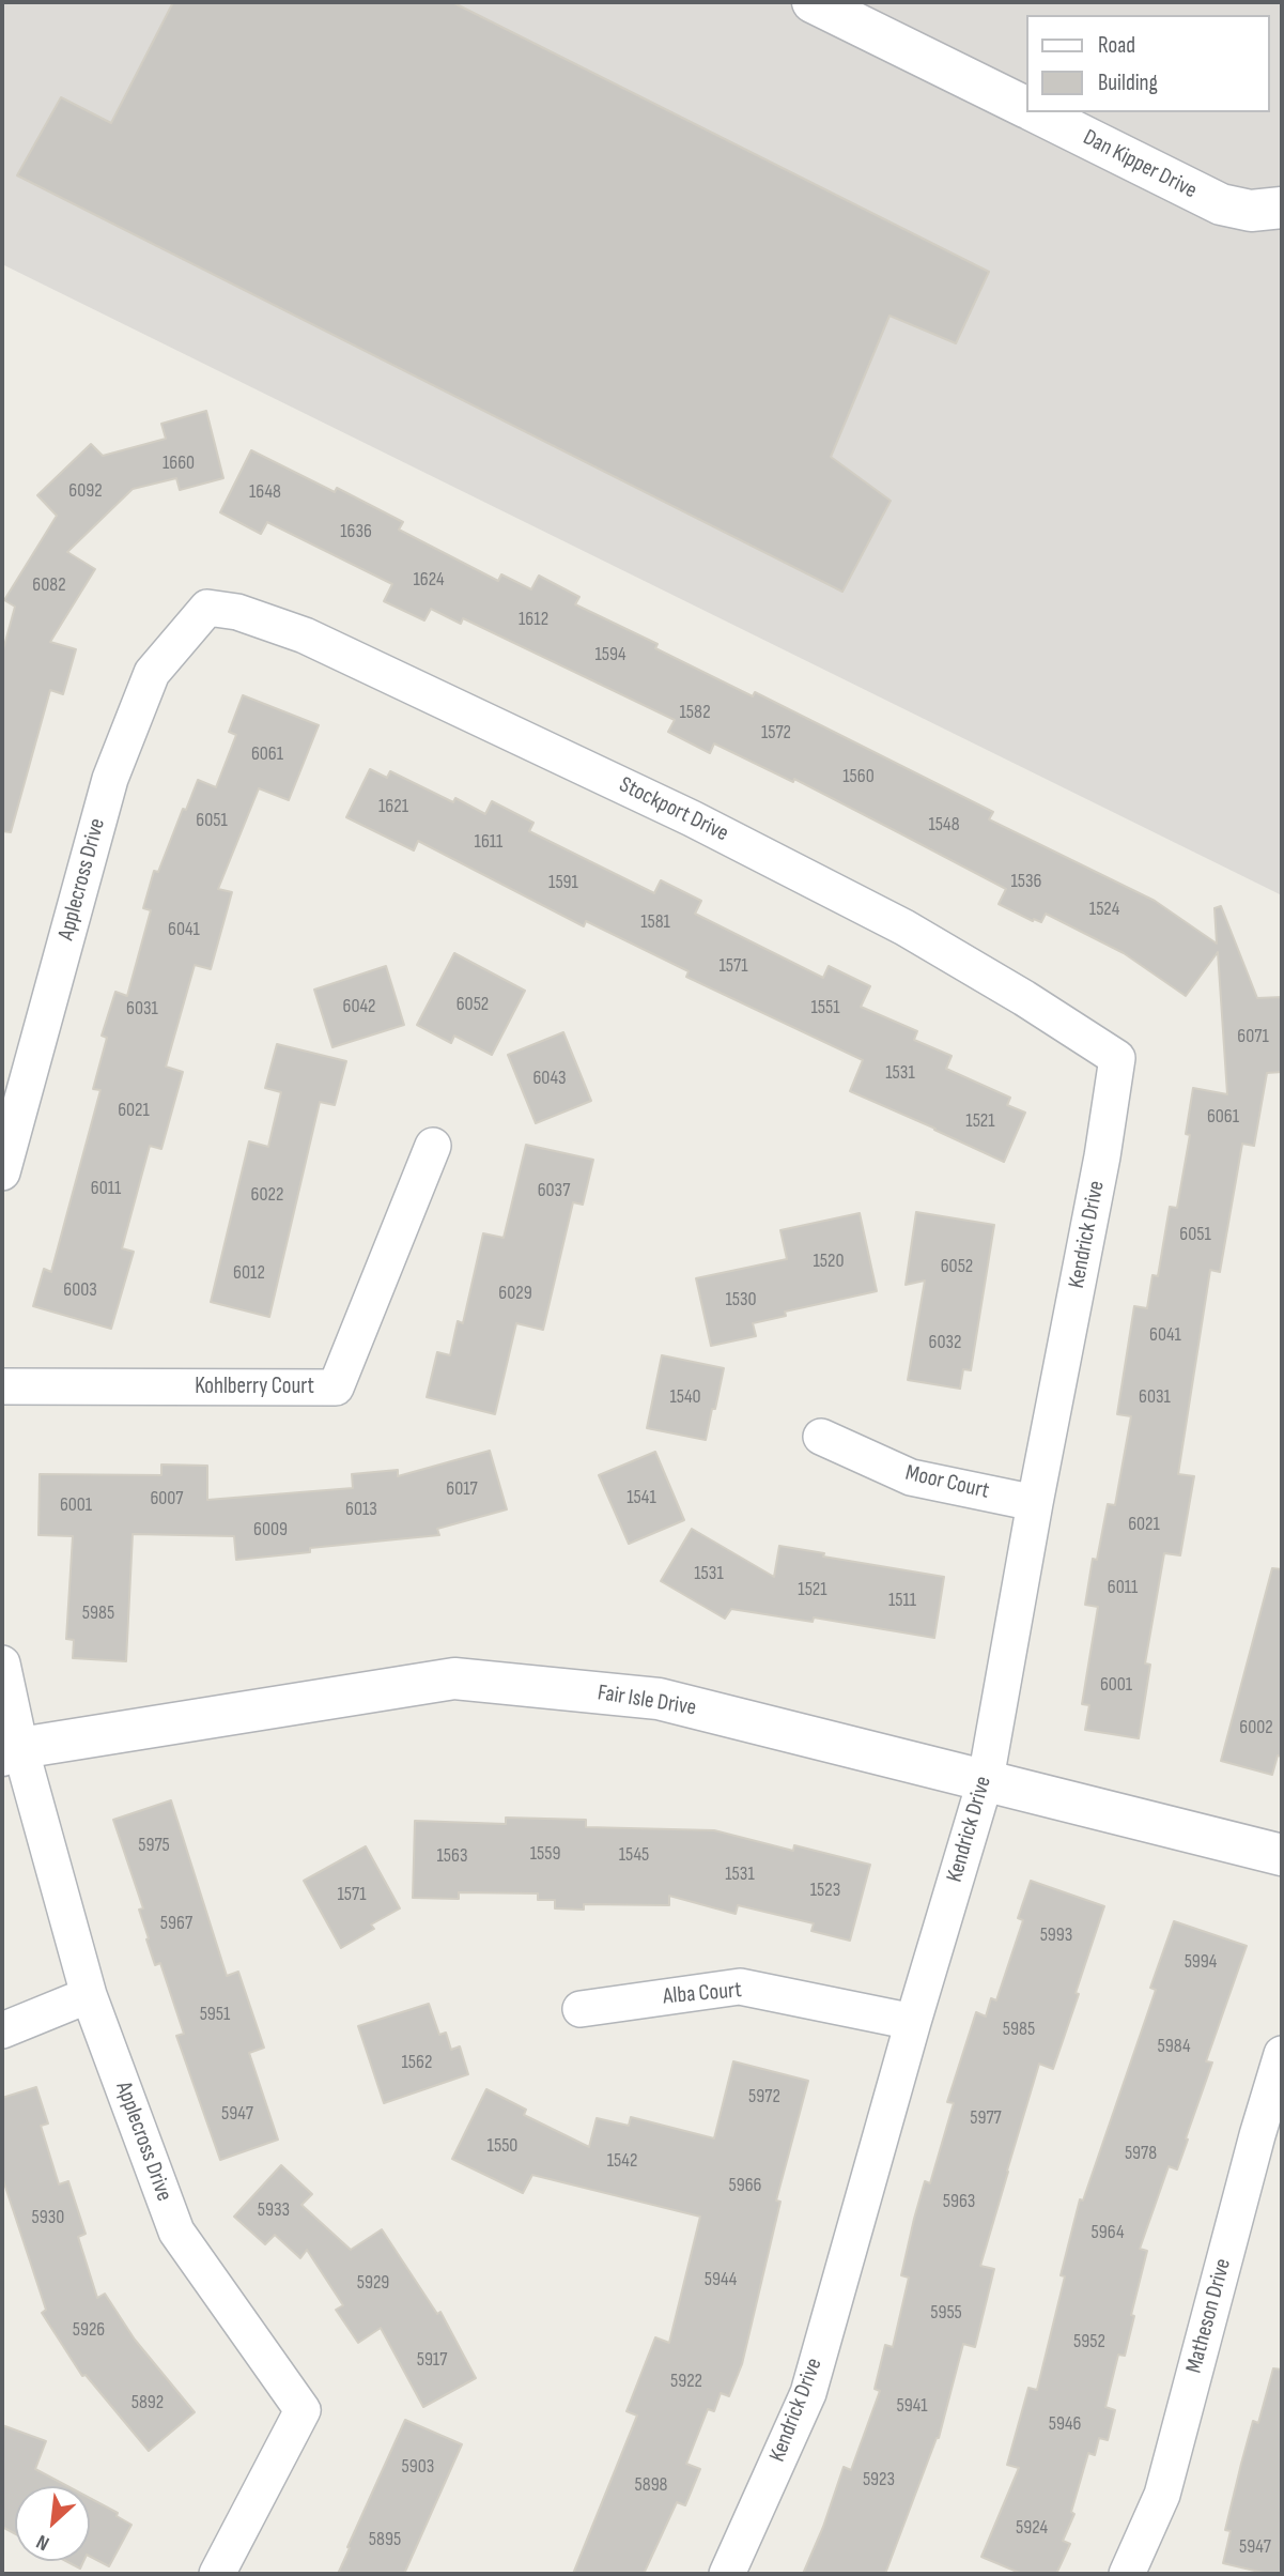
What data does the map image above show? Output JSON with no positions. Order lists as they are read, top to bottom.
{
  "streets": {
    "street": [
      "Dan Kipper Drive",
      "Stockport Drive",
      "Applecross Drive",
      "Kendrick Drive",
      "Kohlberry Court",
      "Moor Court",
      "Fair Isle Drive",
      "Alba Court",
      "Matheson Drive"
    ]
  },
  "crossings": [
    ["Stockport Drive", "Applecross Drive"],
    ["Stockport Drive", "Kendrick Drive"],
    ["Applecross Drive", "Fair Isle Drive"],
    ["Kendrick Drive", "Moor Court"],
    ["Kendrick Drive", "Fair Isle Drive"],
    ["Kendrick Drive", "Alba Court"]
  ],
  "house_numbers": [
    "1660",
    "6092",
    "1648",
    "1636",
    "1624",
    "6082",
    "1612",
    "1594",
    "1582",
    "1572",
    "6061",
    "1560",
    "1621",
    "6051",
    "1548",
    "1611",
    "1536",
    "1591",
    "1524",
    "1581",
    "6041",
    "1571",
    "6052",
    "6042",
    "1551",
    "6031",
    "6071",
    "1531",
    "6043",
    "6021",
    "6061",
    "1521",
    "6011",
    "6037",
    "6022",
    "6051",
    "1520",
    "6052",
    "6012",
    "6003",
    "6029",
    "1530",
    "6041",
    "6032",
    "1540",
    "6031",
    "6017",
    "1541",
    "6007",
    "6001",
    "6013",
    "6021",
    "6009",
    "1531",
    "6011",
    "1521",
    "1511",
    "5985",
    "6001",
    "6002",
    "5975",
    "1559",
    "1545",
    "1563",
    "1531",
    "1523",
    "1571",
    "5967",
    "5993",
    "5994",
    "5951",
    "5985",
    "5984",
    "1562",
    "5972",
    "5947",
    "5977",
    "1550",
    "5978",
    "1542",
    "5966",
    "5963",
    "5933",
    "5930",
    "5964",
    "5944",
    "5929",
    "5955",
    "5926",
    "5952",
    "5917",
    "5922",
    "5892",
    "5941",
    "5946",
    "5903",
    "5923",
    "5898",
    "5924",
    "5895",
    "5947"
  ],
  "legend": ["Road", "Building"],
  "north": "bottom left"
}
